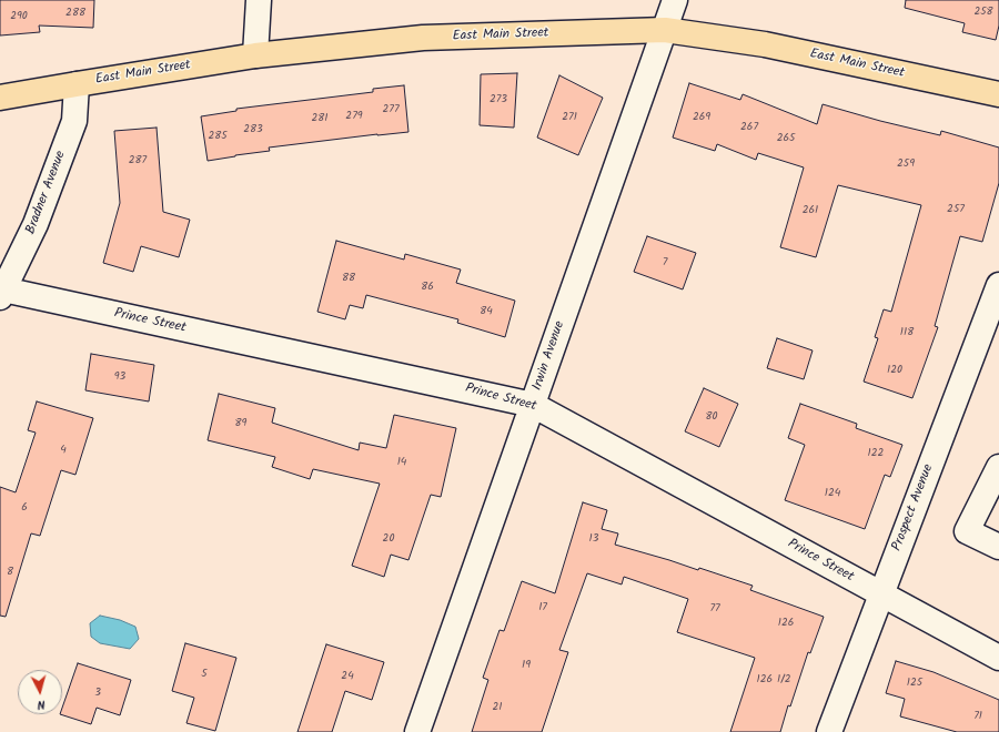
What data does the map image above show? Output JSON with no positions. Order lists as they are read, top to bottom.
{
  "streets": {
    "main road": ["East Main Street"],
    "street": [
      "Bradner Avenue",
      "Prince Street",
      "Irwin Avenue",
      "Prospect Avenue"
    ]
  },
  "crossings": [
    ["East Main Street", "Bradner Avenue"],
    ["East Main Street", "Irwin Avenue"],
    ["Bradner Avenue", "Prince Street"],
    ["Prince Street", "Irwin Avenue"],
    ["Prince Street", "Prospect Avenue"]
  ],
  "house_numbers": [
    "258",
    "288",
    "290",
    "273",
    "277",
    "279",
    "271",
    "269",
    "281",
    "267",
    "283",
    "285",
    "265",
    "287",
    "259",
    "257",
    "261",
    "7",
    "88",
    "86",
    "84",
    "118",
    "120",
    "93",
    "80",
    "89",
    "4",
    "122",
    "14",
    "124",
    "6",
    "20",
    "13",
    "8",
    "17",
    "77",
    "126",
    "19",
    "5",
    "24",
    "126 1/2",
    "125",
    "3",
    "21",
    "71"
  ],
  "north": "bottom"
}
